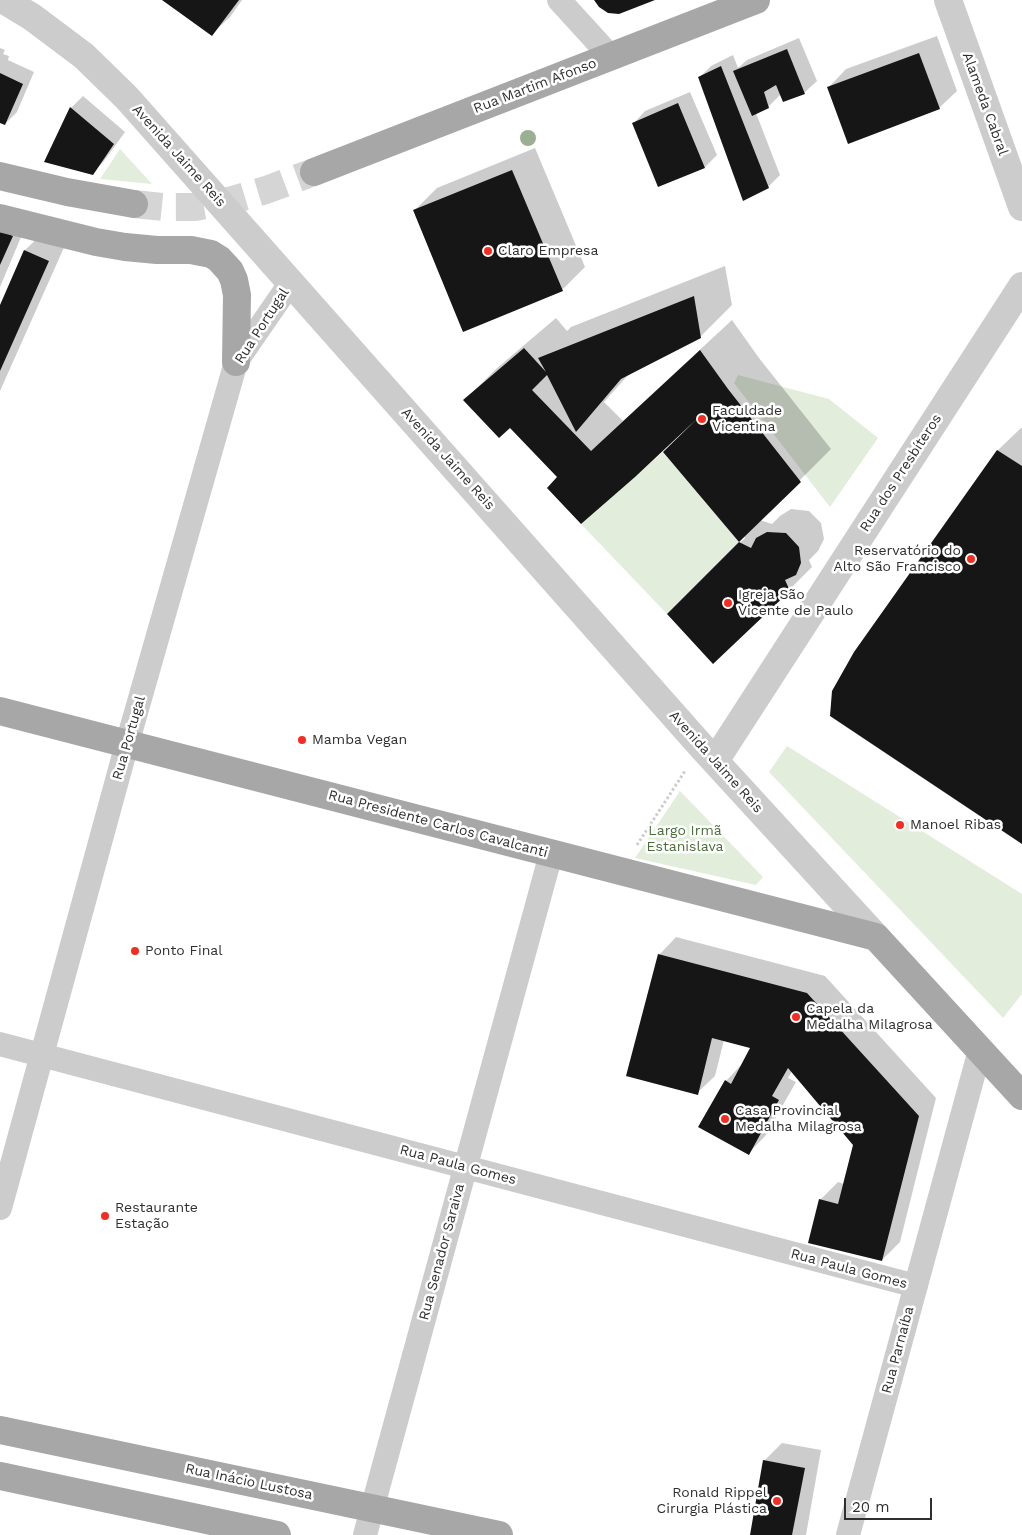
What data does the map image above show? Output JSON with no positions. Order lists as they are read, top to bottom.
{
  "streets": {
    "main road": ["Rua Martim Afonso", "Rua Presidente Carlos Cavalcanti", "Rua Inácio Lustosa"],
    "street": [
      "Alameda Cabral",
      "Avenida Jaime Reis",
      "Rua Portugal",
      "Rua dos Presbíteros",
      "Rua Paula Gomes",
      "Rua Senador Saraiva",
      "Rua Parnaíba"
    ]
  },
  "crossings": [
    ["Avenida Jaime Reis", "Rua Portugal"],
    ["Avenida Jaime Reis", "Rua dos Presbíteros"],
    ["Avenida Jaime Reis", "Rua Presidente Carlos Cavalcanti"],
    ["Rua Portugal", "Rua Presidente Carlos Cavalcanti"],
    ["Rua Portugal", "Rua Paula Gomes"],
    ["Rua Presidente Carlos Cavalcanti", "Rua Senador Saraiva"],
    ["Rua Paula Gomes", "Rua Senador Saraiva"],
    ["Rua Paula Gomes", "Rua Parnaíba"],
    ["Rua Senador Saraiva", "Rua Inácio Lustosa"]
  ],
  "parks": ["Largo Irmã Estanislava"],
  "places": [
    "Claro Empresa",
    "Faculdade Vicentina",
    "Reservatório do Alto São Francisco",
    "Igreja São Vicente de Paulo",
    "Mamba Vegan",
    "Manoel Ribas",
    "Ponto Final",
    "Capela da Medalha Milagrosa",
    "Casa Provincial Medalha Milagrosa",
    "Restaurante Estação",
    "Ronald Rippel Cirurgia Plástica"
  ],
  "scale_bar": "20 m"
}
